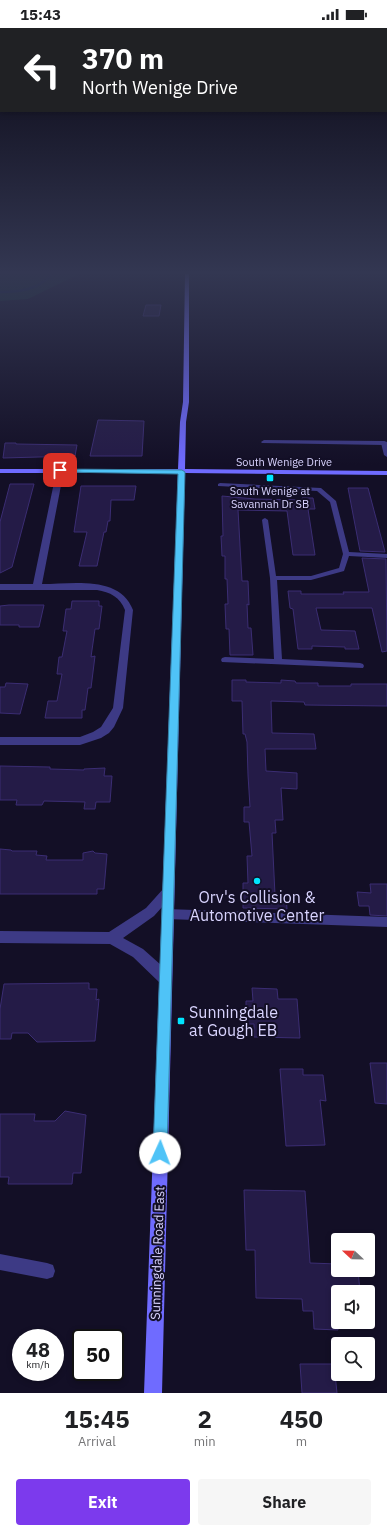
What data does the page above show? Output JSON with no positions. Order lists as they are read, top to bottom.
{
  "streets": {
    "main road": ["South Wenige Drive", "Sunningdale Road East"]
  },
  "crossings": [
    ["South Wenige Drive", "Sunningdale Road East"]
  ],
  "places": {
    "transit": ["South Wenige at Savannah Dr SB", "Sunningdale at Gough EB"],
    "other": ["Orv's Collision & Automotive Center"]
  },
  "north": "left",
  "page": {
    "status": "15:43",
    "turn": ["370 m", "North Wenige Drive"],
    "speed": "48 km/h",
    "limit": "50",
    "eta": [
      "15:45",
      "Arrival",
      "2",
      "min",
      "450",
      "m"
    ],
    "buttons": ["Exit", "Share"]
  }
}
